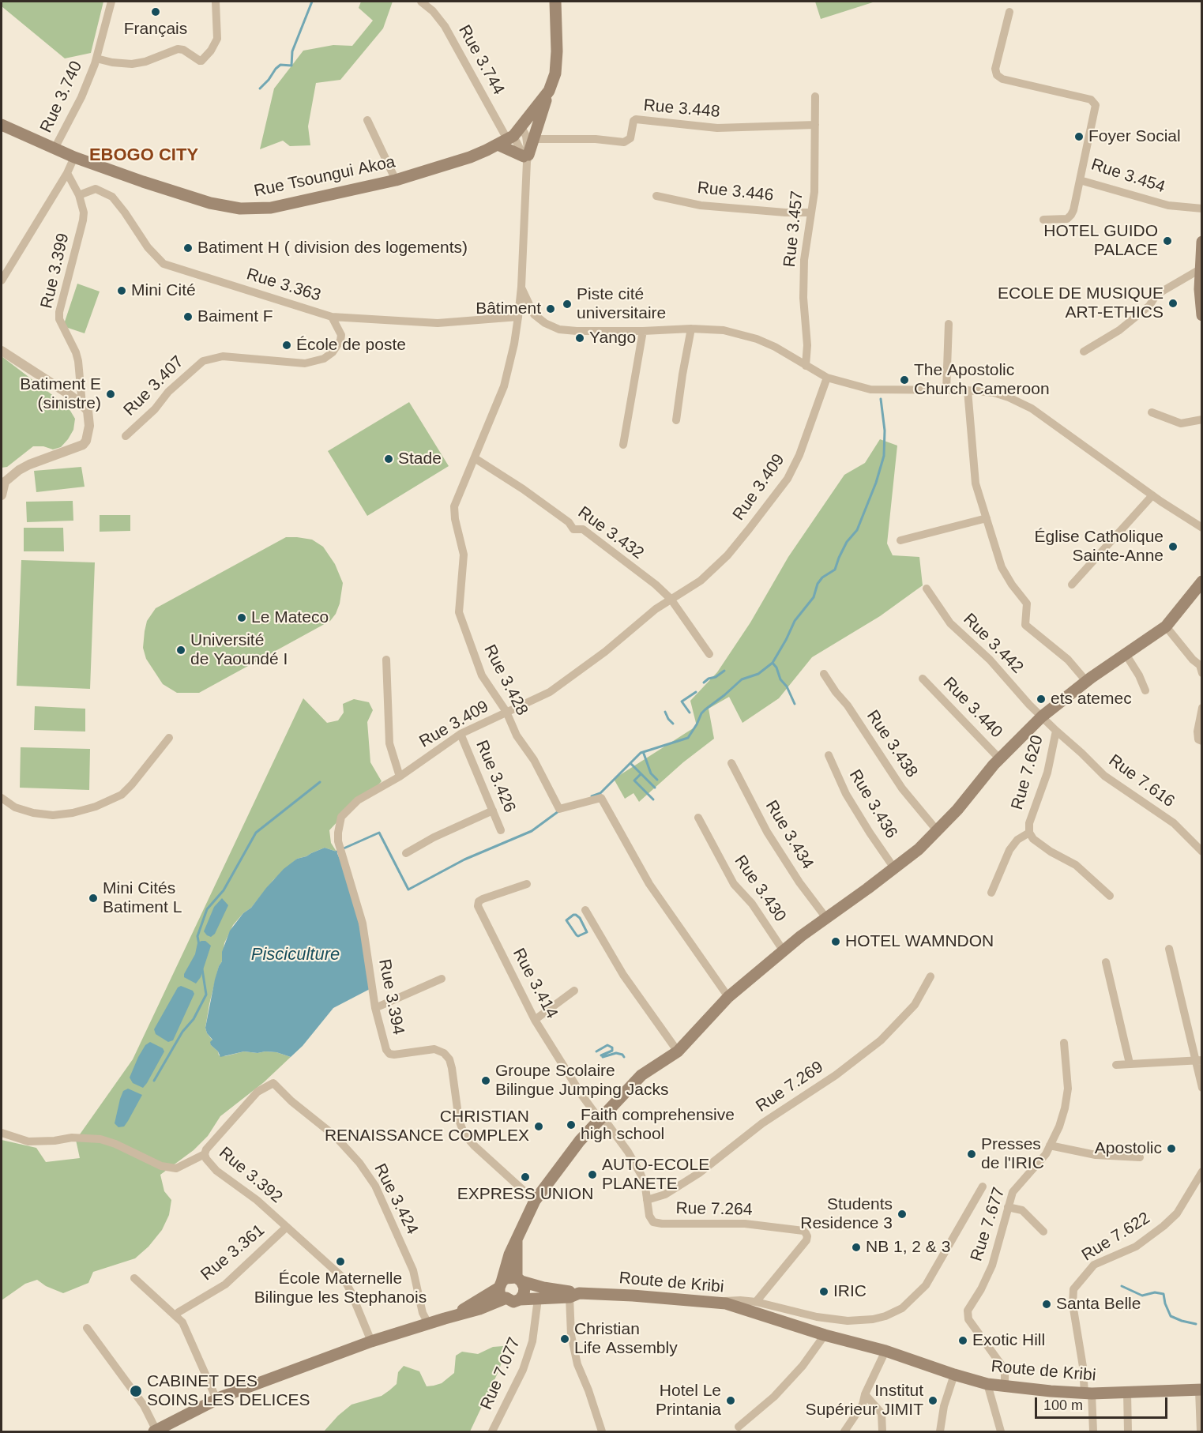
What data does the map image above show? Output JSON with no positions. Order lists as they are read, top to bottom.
{
  "streets": {
    "main road": ["Rue Tsoungui Akoa", "Route de Kribi"],
    "street": [
      "Rue 3.744",
      "Rue 3.740",
      "Rue 3.448",
      "Rue 3.454",
      "Rue 3.446",
      "Rue 3.457",
      "Rue 3.399",
      "Rue 3.363",
      "Rue 3.407",
      "Rue 3.409",
      "Rue 3.432",
      "Rue 3.442",
      "Rue 3.428",
      "Rue 3.440",
      "Rue 3.438",
      "Rue 7.620",
      "Rue 3.426",
      "Rue 7.616",
      "Rue 3.436",
      "Rue 3.434",
      "Rue 3.430",
      "Rue 3.414",
      "Rue 3.394",
      "Rue 7.269",
      "Rue 3.392",
      "Rue 3.424",
      "Rue 7.264",
      "Rue 7.677",
      "Rue 7.622",
      "Rue 3.361",
      "Rue 7.077"
    ]
  },
  "crossings": [
    ["Rue 3.744", "Rue Tsoungui Akoa"],
    ["Rue 3.744", "Rue 3.428"],
    ["Rue 3.740", "Rue Tsoungui Akoa"],
    ["Rue 3.448", "Rue 3.457"],
    ["Rue 3.446", "Rue 3.457"],
    ["Rue 3.399", "Rue 3.363"],
    ["Rue 3.363", "Rue 3.407"],
    ["Rue 3.363", "Rue 3.428"],
    ["Rue 3.409", "Rue 3.432"],
    ["Rue 3.409", "Rue 3.428"],
    ["Rue 3.409", "Rue 3.426"],
    ["Rue 3.409", "Rue 3.394"],
    ["Rue 3.432", "Rue 3.428"],
    ["Rue 3.442", "Rue 7.616"],
    ["Rue 7.620", "Rue 7.616"],
    ["Rue 3.414", "Rue 7.264"],
    ["Rue 7.269", "Rue 7.264"],
    ["Rue 3.392", "Rue 3.424"],
    ["Rue 3.392", "Rue 3.361"],
    ["Rue 7.677", "Route de Kribi"],
    ["Rue 7.622", "Route de Kribi"],
    ["Route de Kribi", "Rue 7.077"]
  ],
  "districts": ["EBOGO CITY"],
  "water": ["Pisciculture"],
  "places": [
    "Français",
    "Foyer Social",
    "HOTEL GUIDO PALACE",
    "Batiment H ( division des logements)",
    "Mini Cité",
    "ECOLE DE MUSIQUE ART-ETHICS",
    "Piste cité universitaire",
    "Bâtiment",
    "Baiment F",
    "Yango",
    "École de poste",
    "The Apostolic Church Cameroon",
    "Batiment E (sinistre)",
    "Stade",
    "Église Catholique Sainte-Anne",
    "Le Mateco",
    "Université de Yaoundé I",
    "ets atemec",
    "Mini Cités Batiment L",
    "HOTEL WAMNDON",
    "Groupe Scolaire Bilingue Jumping Jacks",
    "Faith comprehensive high school",
    "CHRISTIAN RENAISSANCE COMPLEX",
    "Apostolic",
    "Presses de l'IRIC",
    "AUTO-ECOLE PLANETE",
    "EXPRESS UNION",
    "Students Residence 3",
    "NB 1, 2 & 3",
    "École Maternelle Bilingue les Stephanois",
    "IRIC",
    "Santa Belle",
    "Christian Life Assembly",
    "Exotic Hill",
    "CABINET DES SOINS LES DELICES",
    "Hotel Le Printania",
    "Institut Supérieur JIMIT"
  ],
  "scale_bar": "100 m"
}
